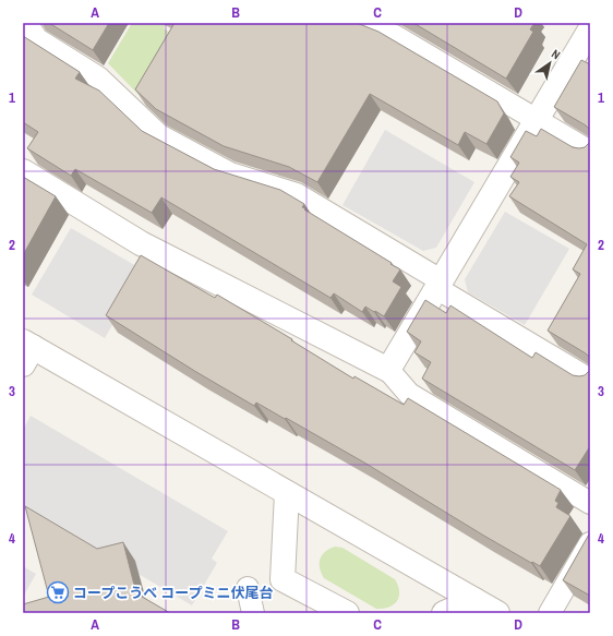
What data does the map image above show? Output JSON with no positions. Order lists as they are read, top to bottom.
{
  "places": {
    "supermarket": ["コープこうべ コープミニ伏尾台"]
  },
  "north": "top right",
  "grid": {
    "columns": [
      "A",
      "B",
      "C",
      "D"
    ],
    "rows": [
      "1",
      "2",
      "3",
      "4"
    ]
  }
}
